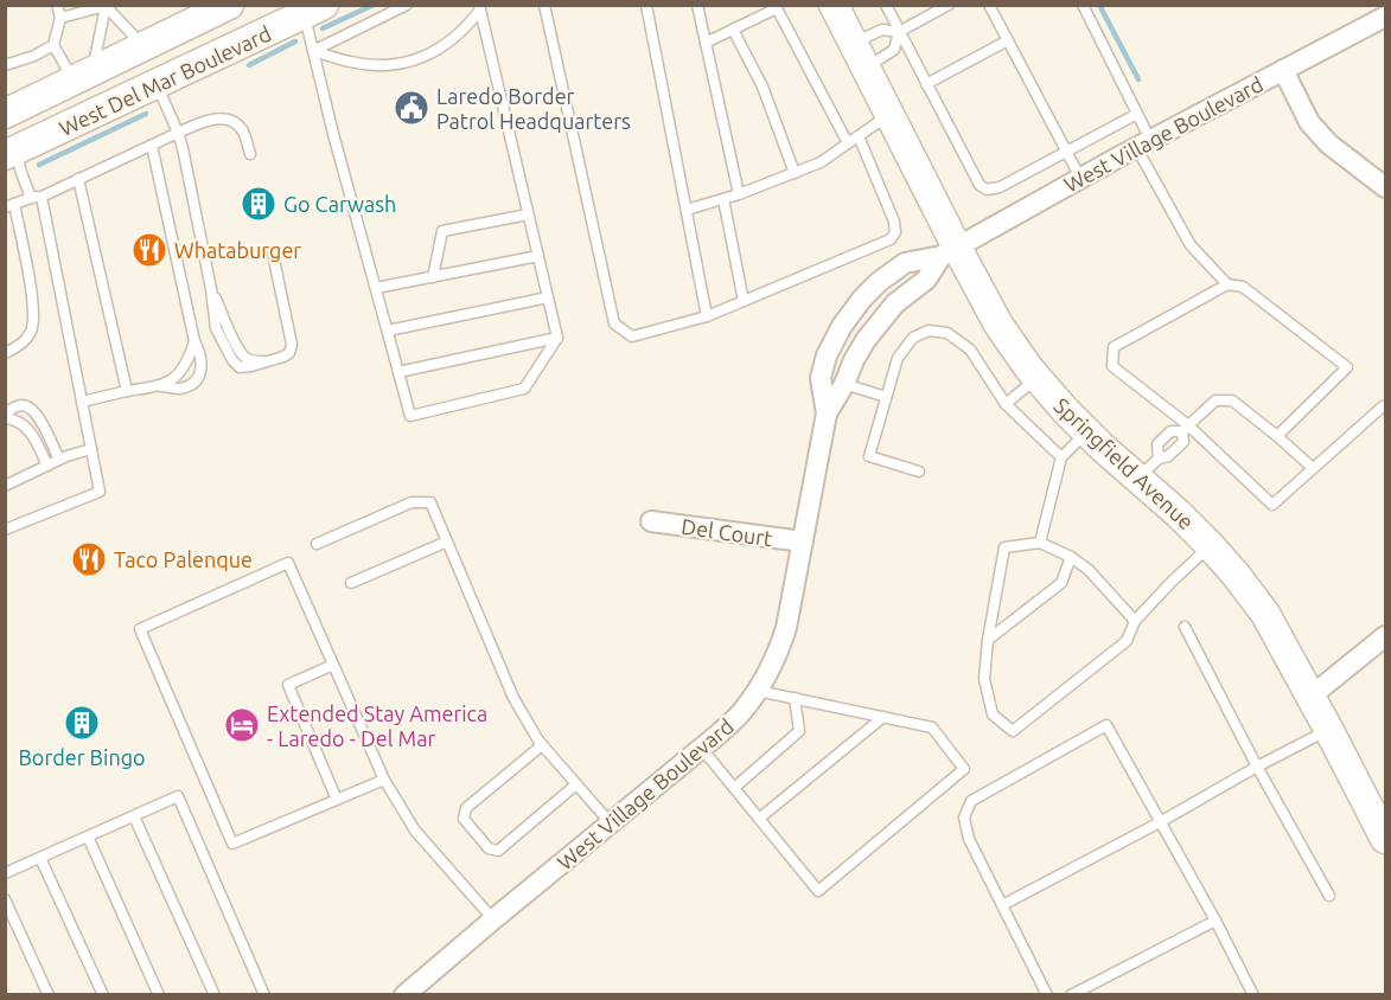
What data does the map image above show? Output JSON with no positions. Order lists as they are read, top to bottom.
{
  "streets": {
    "main road": ["West Del Mar Boulevard", "Springfield Avenue"],
    "street": ["West Village Boulevard", "Del Court"]
  },
  "crossings": [
    ["West Village Boulevard", "Springfield Avenue"],
    ["West Village Boulevard", "Del Court"]
  ],
  "places": {
    "public building": ["Laredo Border Patrol Headquarters"],
    "building": ["Go Carwash", "Border Bingo"],
    "restaurant": ["Whataburger", "Taco Palenque"],
    "hotel": ["Extended Stay America - Laredo - Del Mar"]
  }
}
